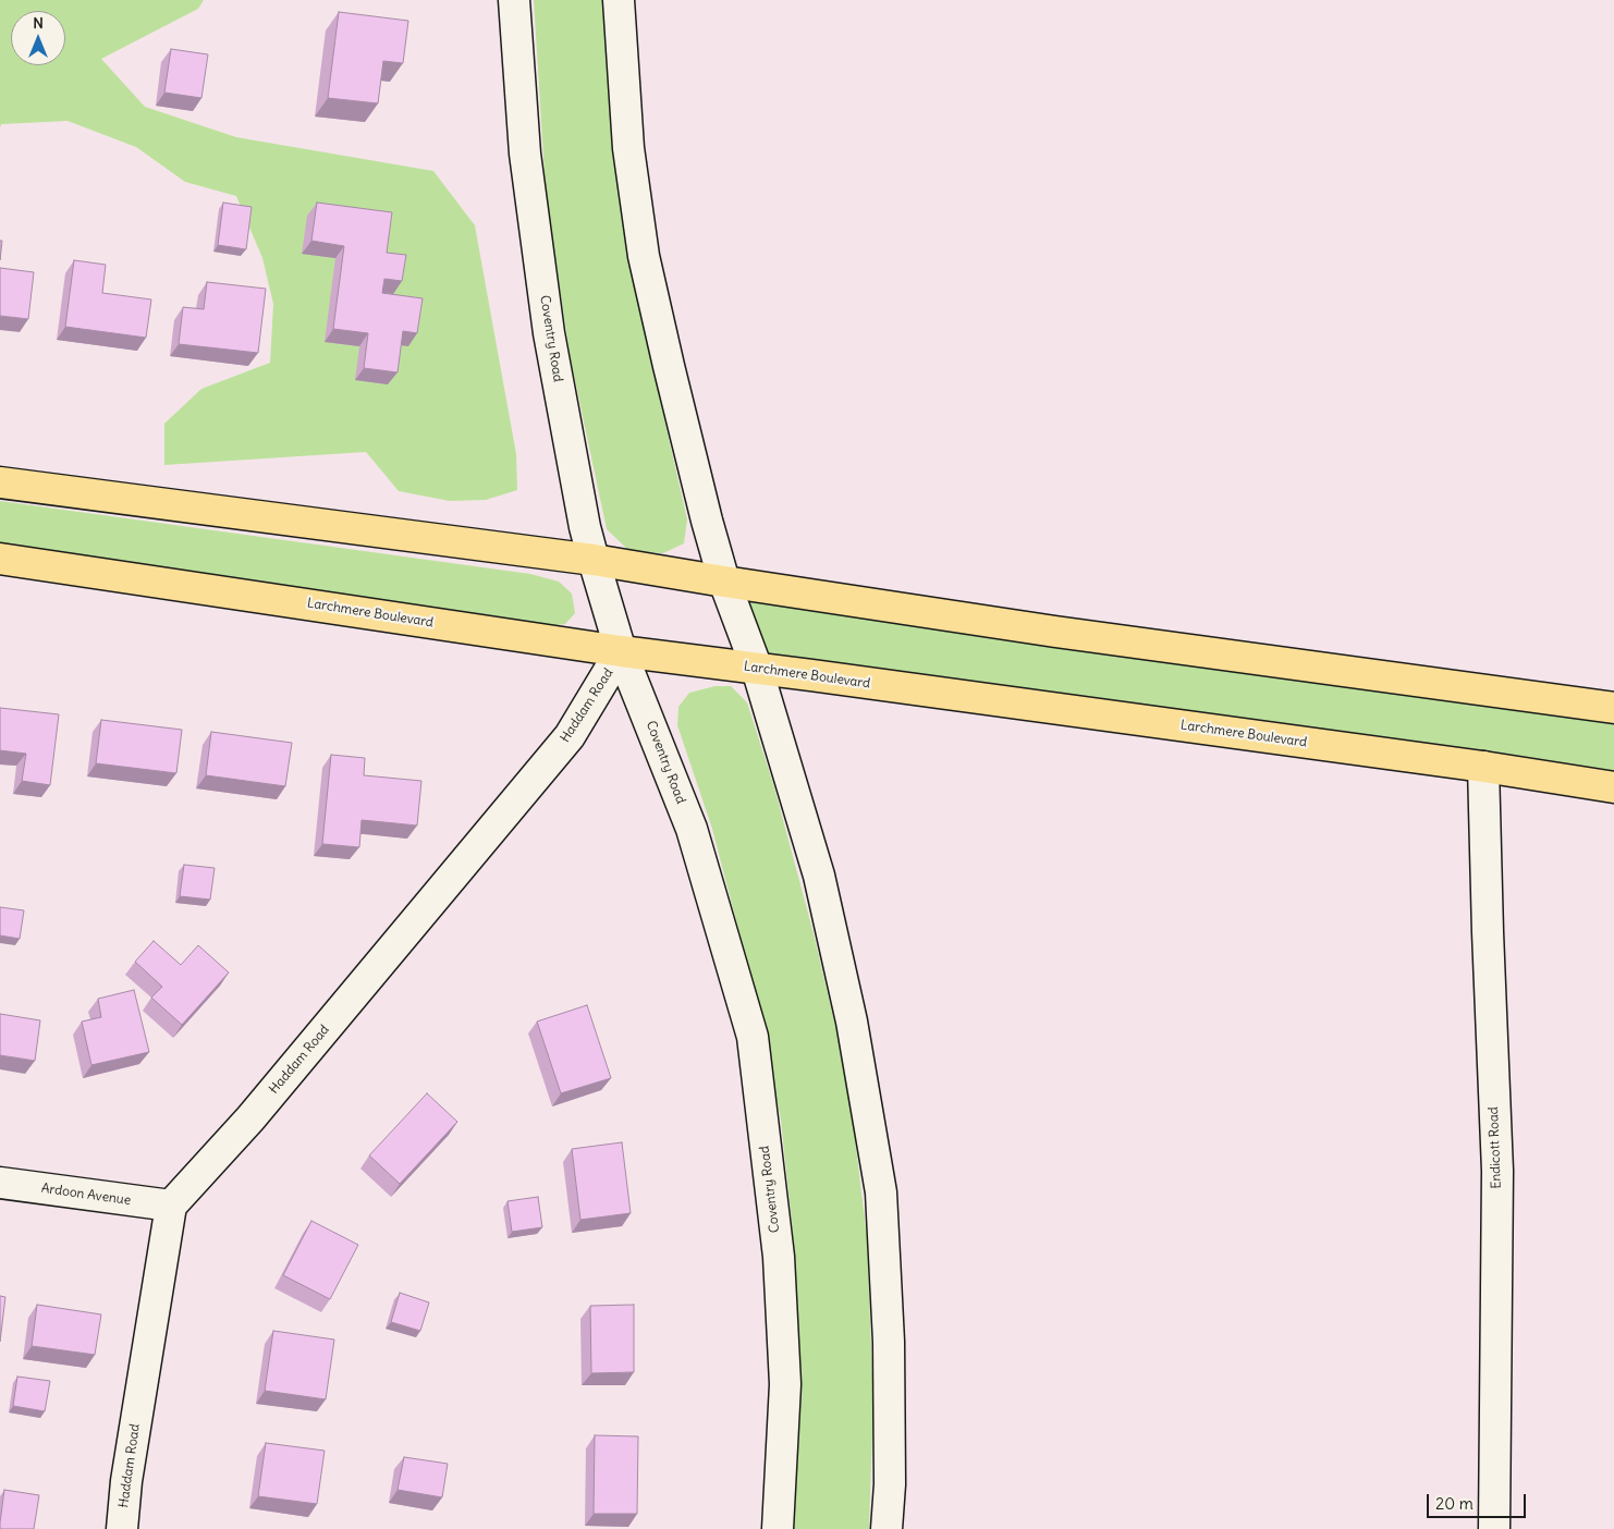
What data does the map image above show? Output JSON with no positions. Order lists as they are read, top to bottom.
{
  "streets": {
    "main road": ["Larchmere Boulevard"],
    "street": [
      "Coventry Road",
      "Haddam Road",
      "Endicott Road",
      "Ardoon Avenue"
    ]
  },
  "crossings": [
    ["Coventry Road", "Larchmere Boulevard"],
    ["Coventry Road", "Haddam Road"],
    ["Larchmere Boulevard", "Haddam Road"],
    ["Larchmere Boulevard", "Endicott Road"],
    ["Haddam Road", "Ardoon Avenue"]
  ],
  "scale_bar": "20 m",
  "north": "top"
}
